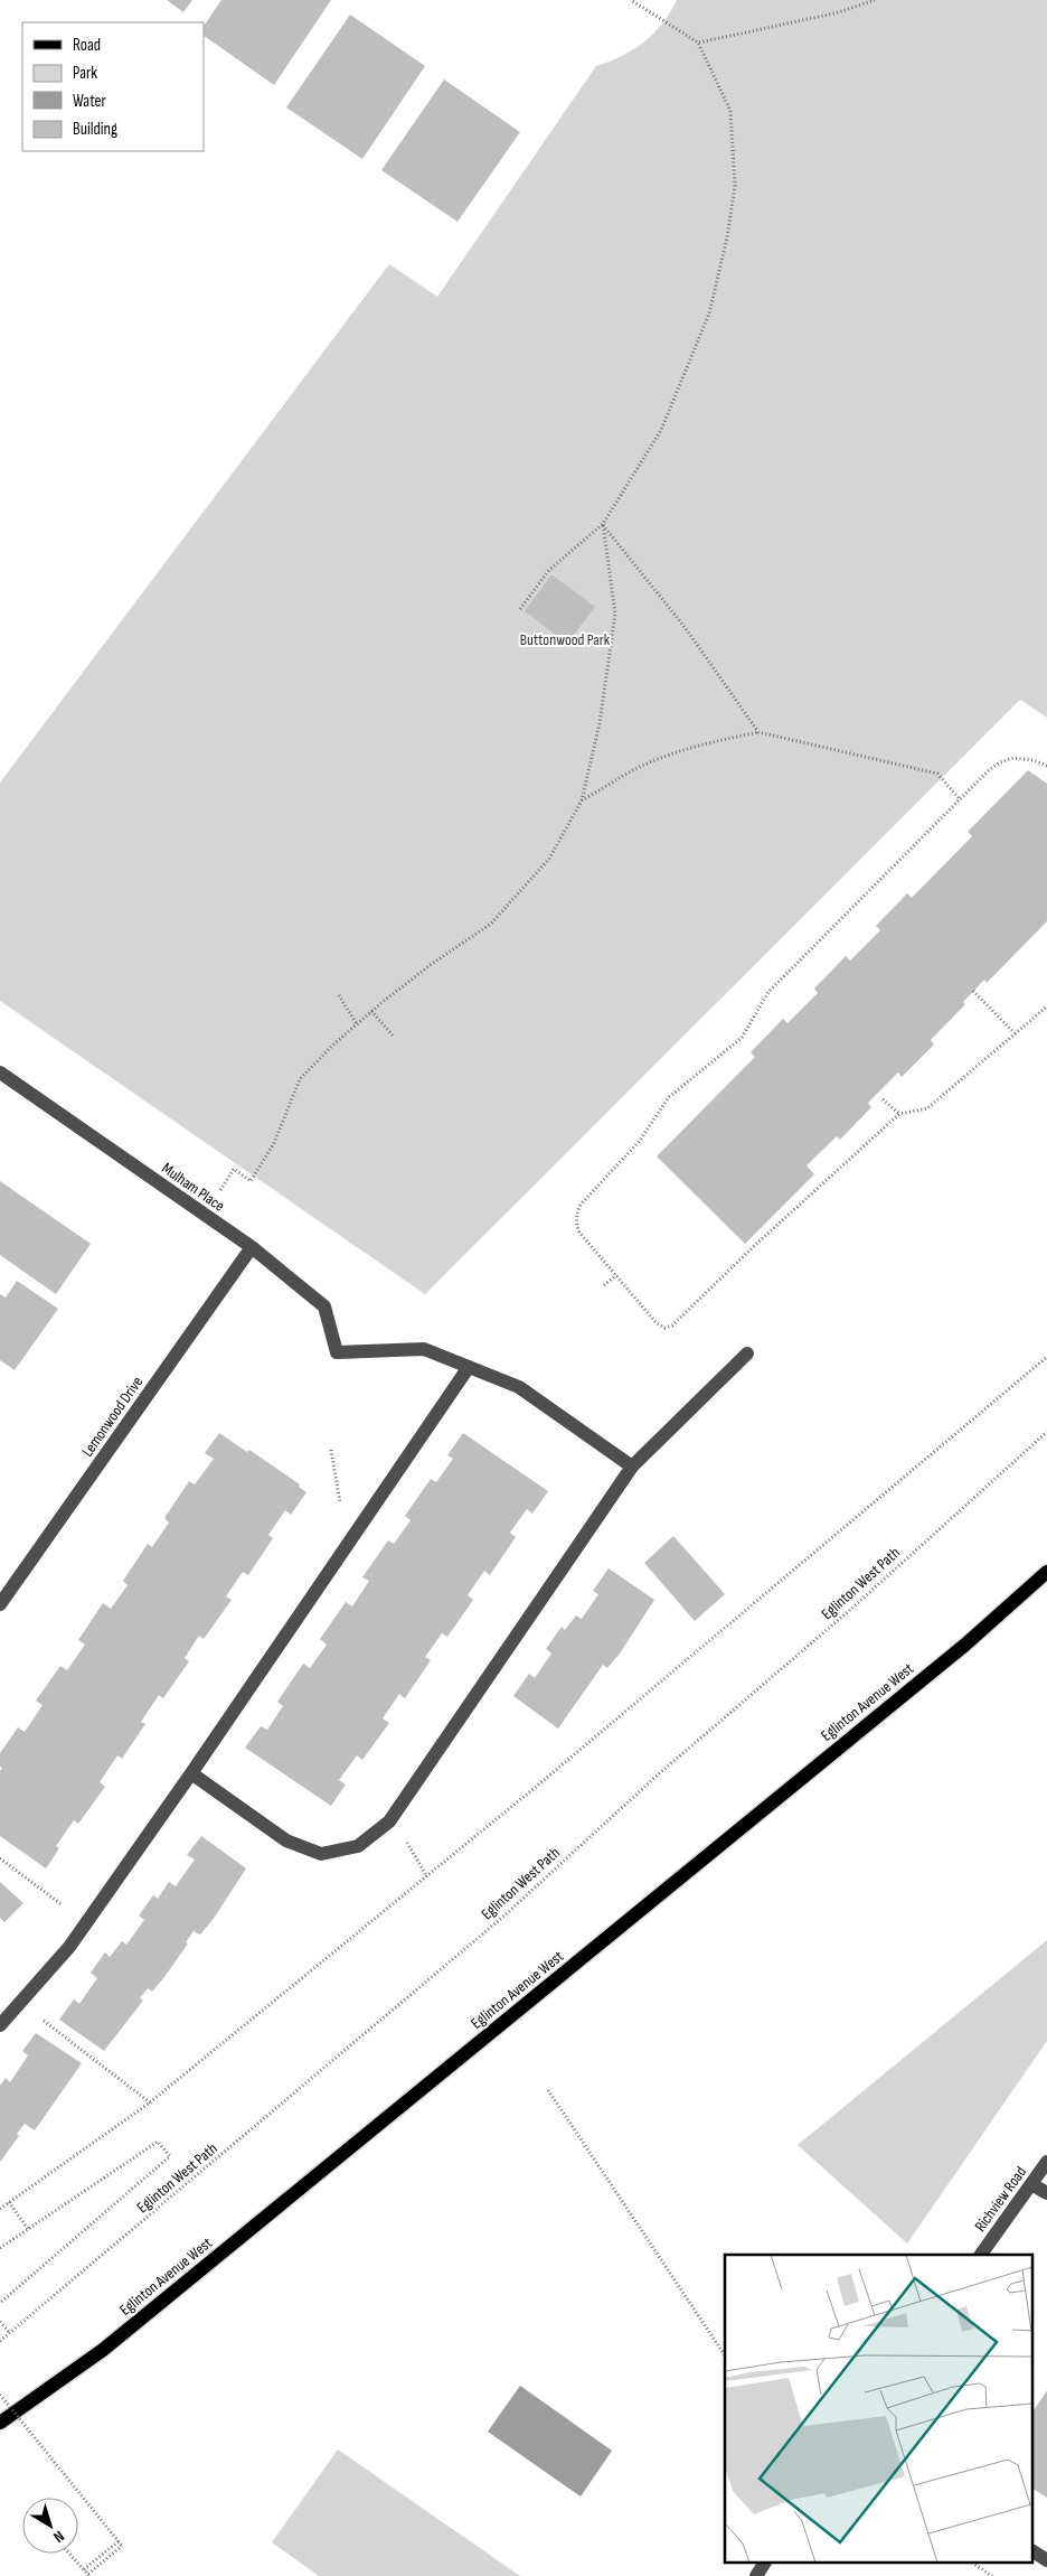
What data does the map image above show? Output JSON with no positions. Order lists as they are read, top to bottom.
{
  "streets": {
    "main road": ["Eglinton Avenue West"],
    "street": ["Mulham Place", "Lemonwood Drive", "Richview Road"],
    "path": ["Eglinton West Path"]
  },
  "crossings": [
    ["Mulham Place", "Lemonwood Drive"]
  ],
  "parks": ["Buttonwood Park"],
  "legend": [
    "Road",
    "Park",
    "Water",
    "Building"
  ],
  "north": "bottom right"
}
